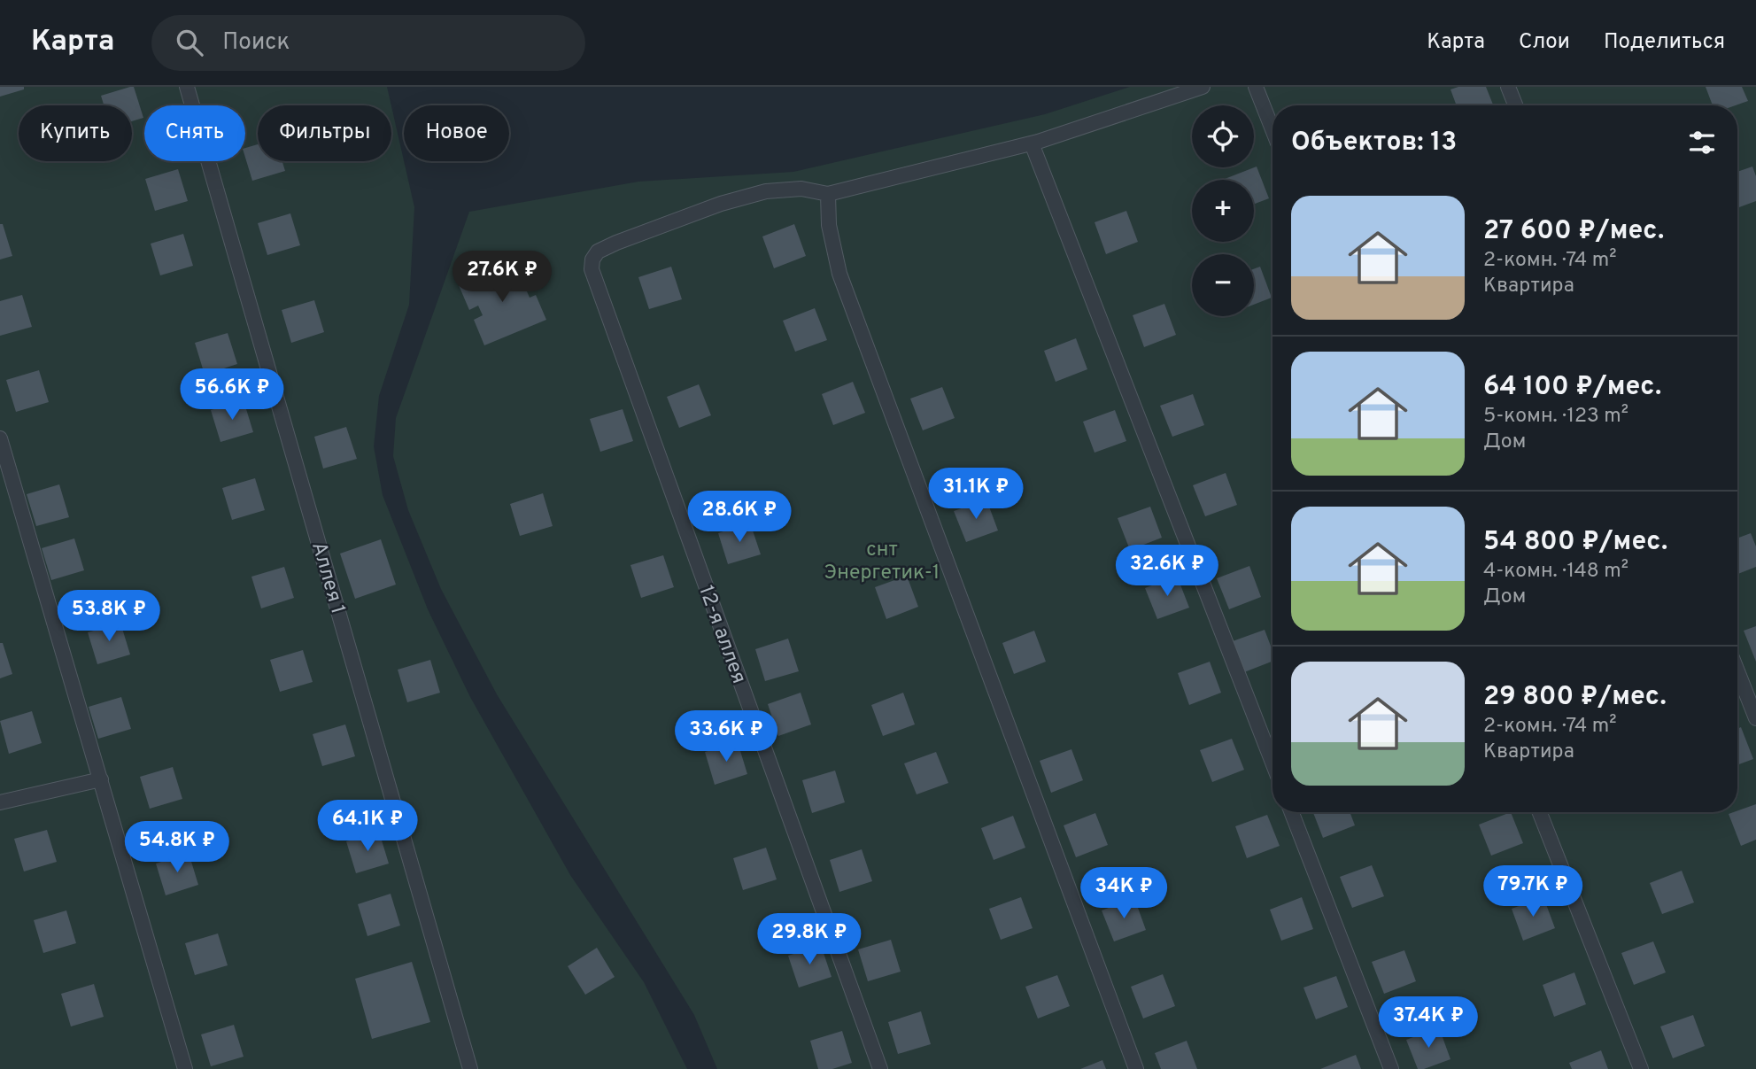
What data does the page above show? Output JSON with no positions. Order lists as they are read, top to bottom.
{
  "streets": {
    "lane": ["Аллея 1", "12-я аллея"]
  },
  "parks": ["снт Энергетик-1"],
  "page": {
    "header": "Карта",
    "search": "Поиск",
    "nav": ["Карта", "Слои", "Поделиться"],
    "map_buttons": ["+", "−"],
    "chip": [
      "Купить",
      "Снять",
      "Фильтры",
      "Новое"
    ],
    "heading": "Объектов: 13",
    "list": [
      {
        "name": "27 600 ₽/мес.",
        "note": "2-комн. · 74 m² · Квартира"
      },
      {
        "name": "64 100 ₽/мес.",
        "note": "5-комн. · 123 m² · Дом"
      },
      {
        "name": "54 800 ₽/мес.",
        "note": "4-комн. · 148 m² · Дом"
      },
      {
        "name": "29 800 ₽/мес.",
        "note": "2-комн. · 74 m² · Квартира"
      }
    ],
    "price": [
      "27.6K ₽",
      "56.6K ₽",
      "31.1K ₽",
      "28.6K ₽",
      "32.6K ₽",
      "53.8K ₽",
      "33.6K ₽",
      "64.1K ₽",
      "54.8K ₽",
      "79.7K ₽",
      "34K ₽",
      "29.8K ₽",
      "37.4K ₽"
    ]
  }
}
